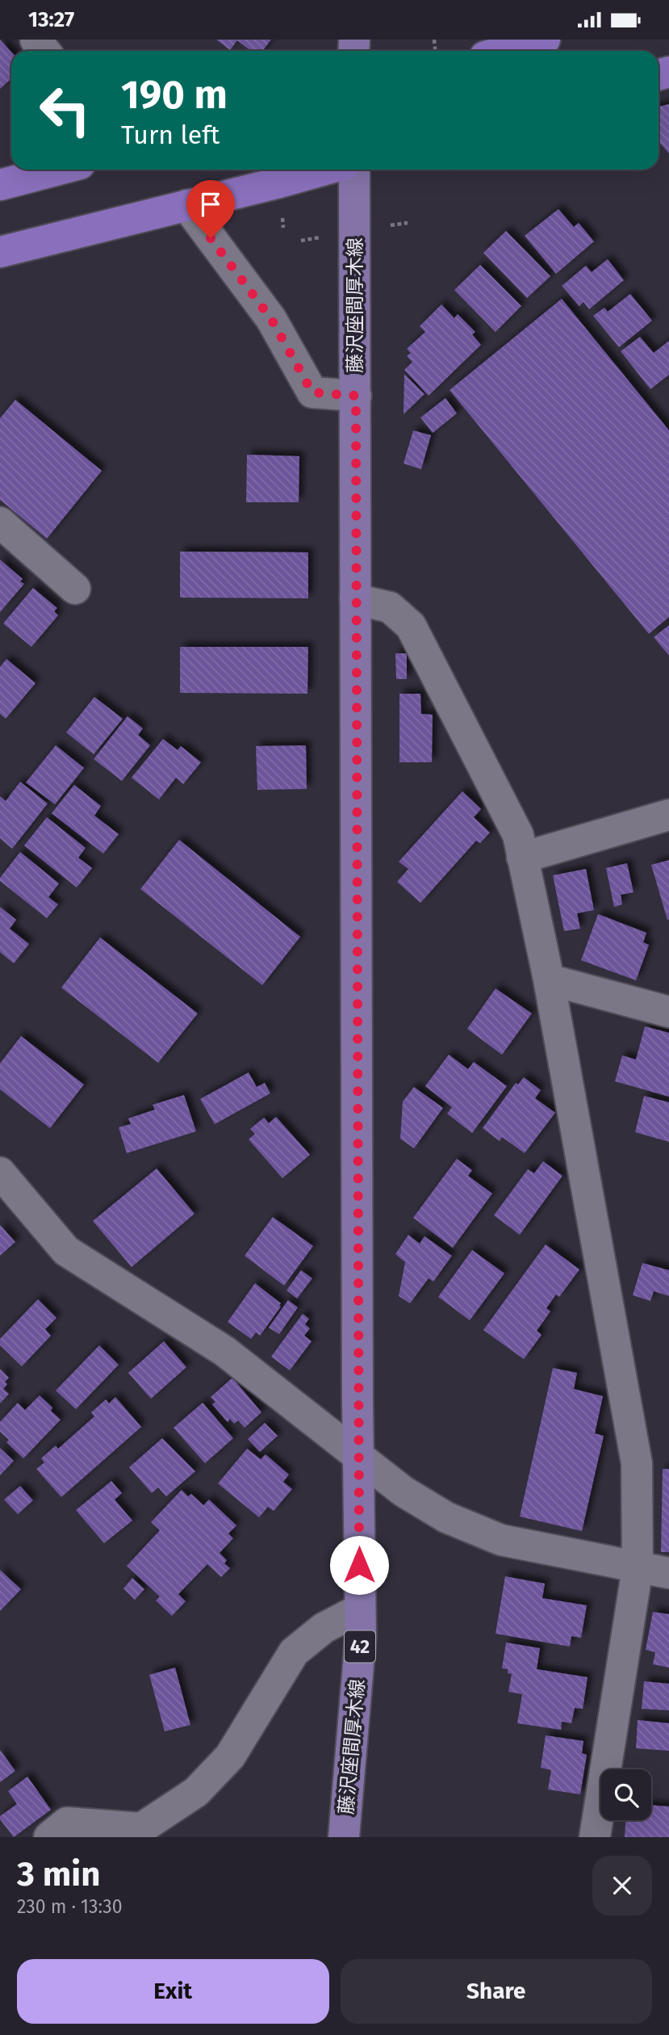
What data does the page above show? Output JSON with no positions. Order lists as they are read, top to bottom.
{
  "streets": {
    "main road": ["藤沢座間厚木線", "42"]
  },
  "page": {
    "status": "13:27",
    "turn": ["190 m", "Turn left"],
    "heading": ["3 min", "230 m · 13:30"],
    "buttons": ["Exit", "Share"]
  }
}
